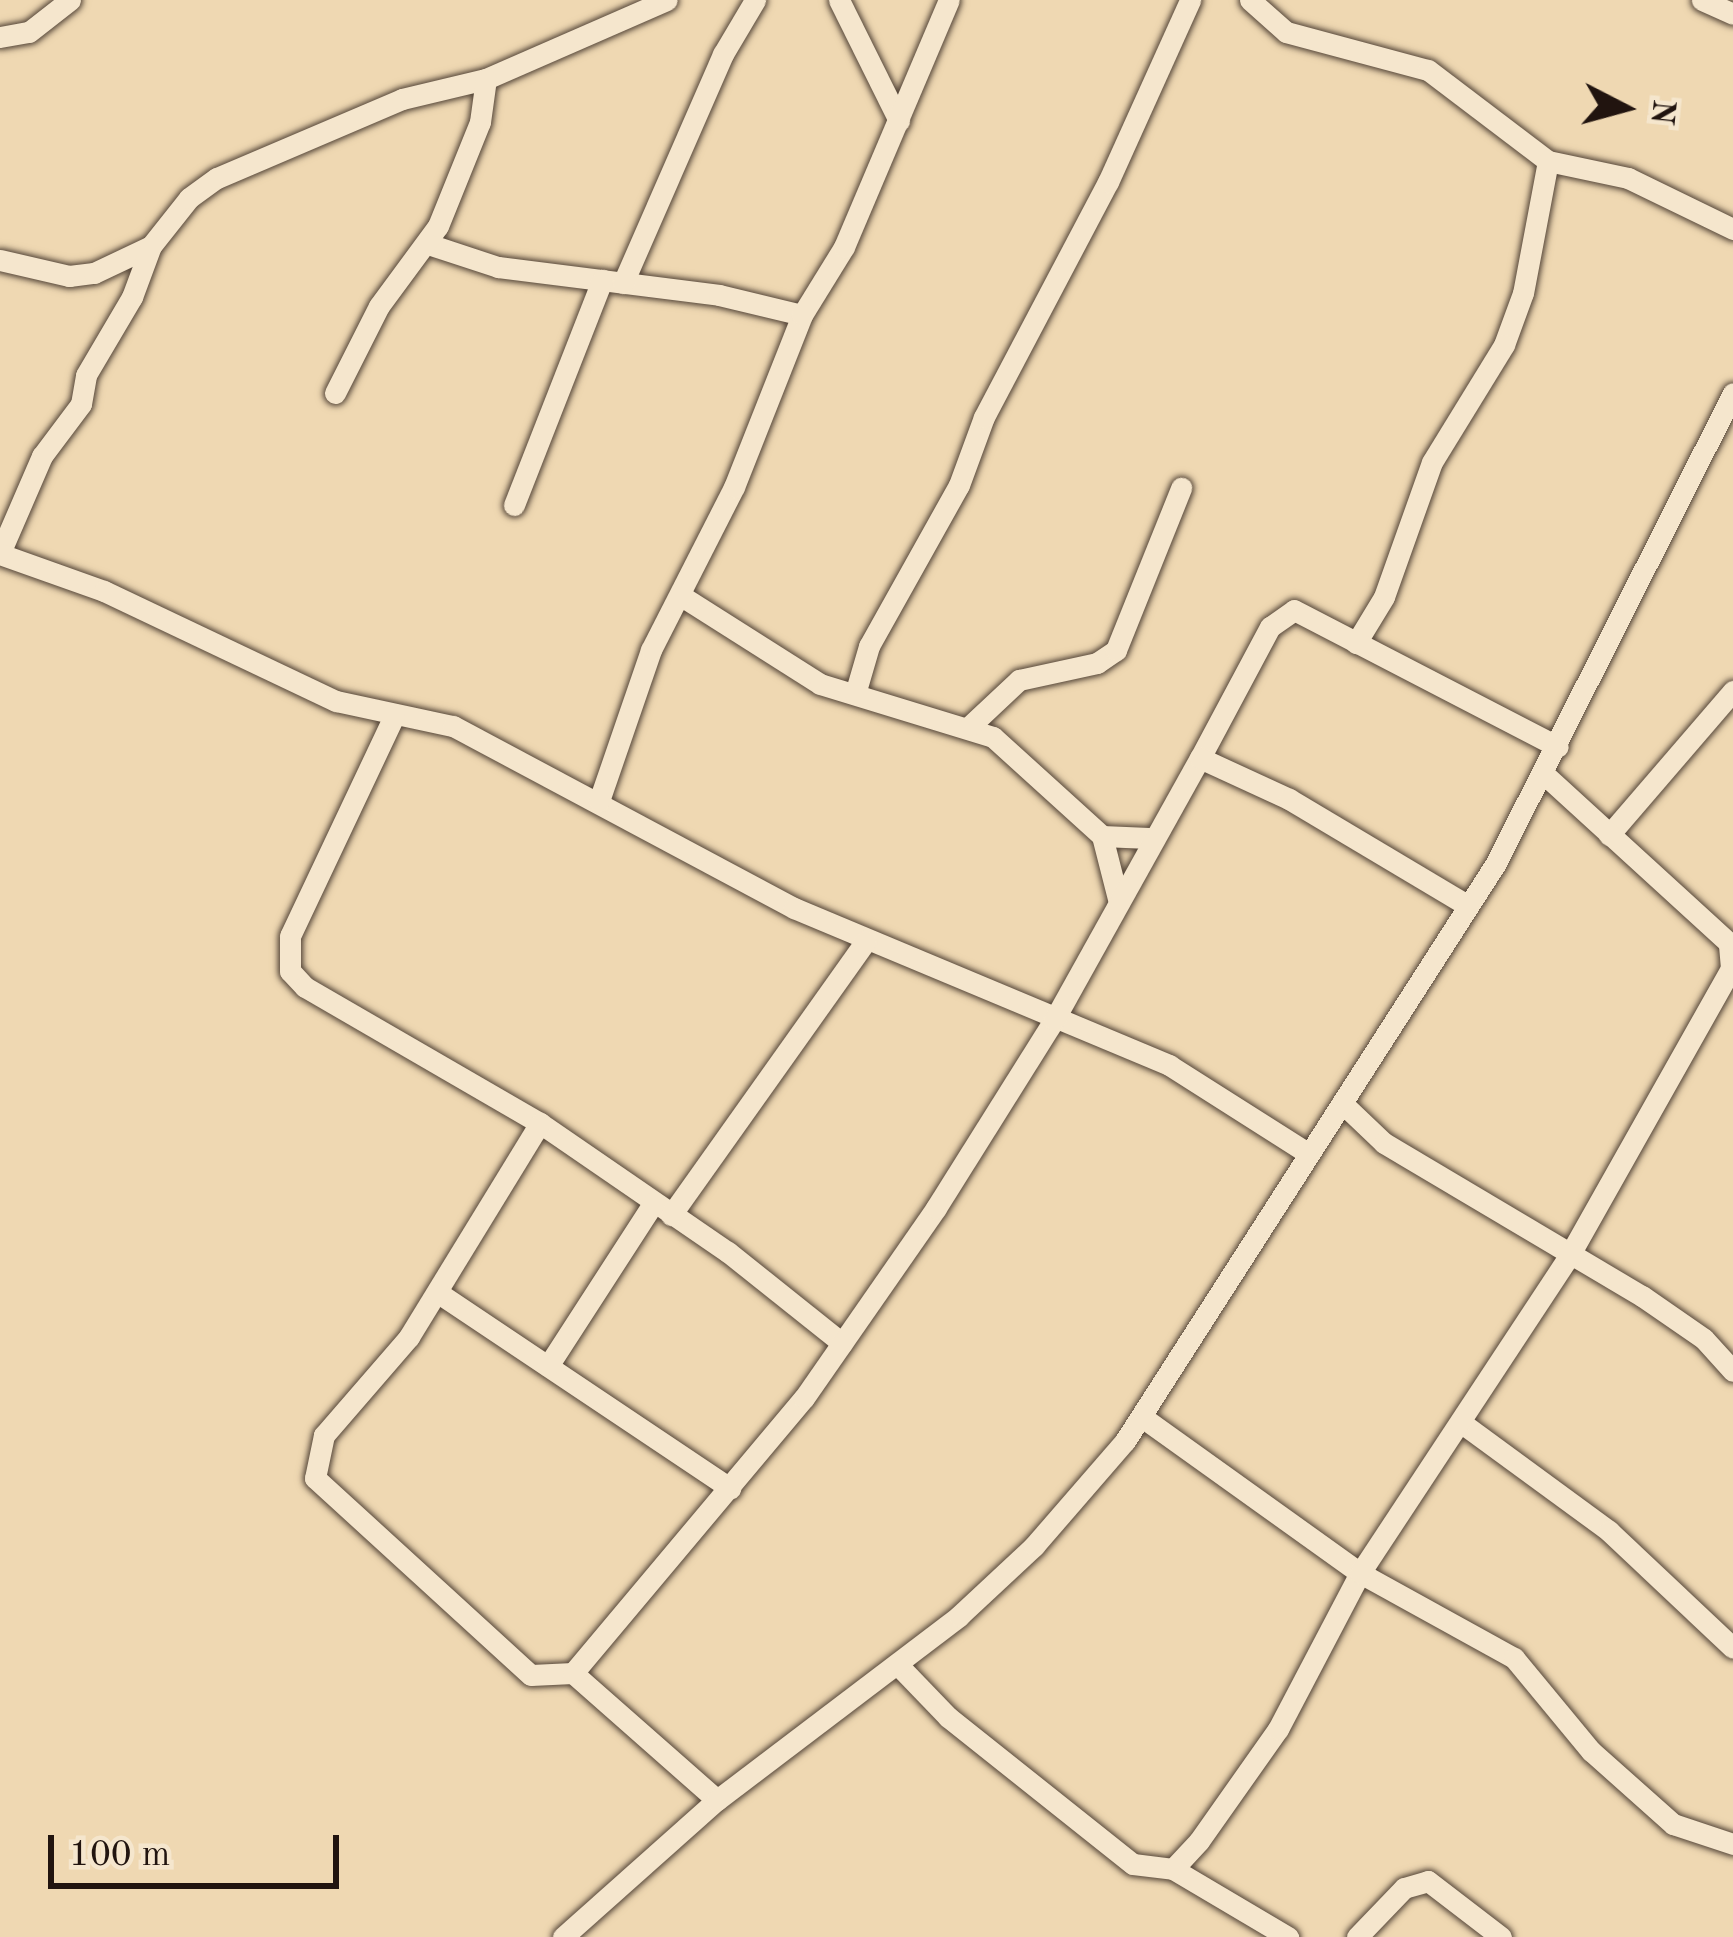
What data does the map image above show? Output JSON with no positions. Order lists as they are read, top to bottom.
{
  "scale_bar": "100 m",
  "north": "right"
}
